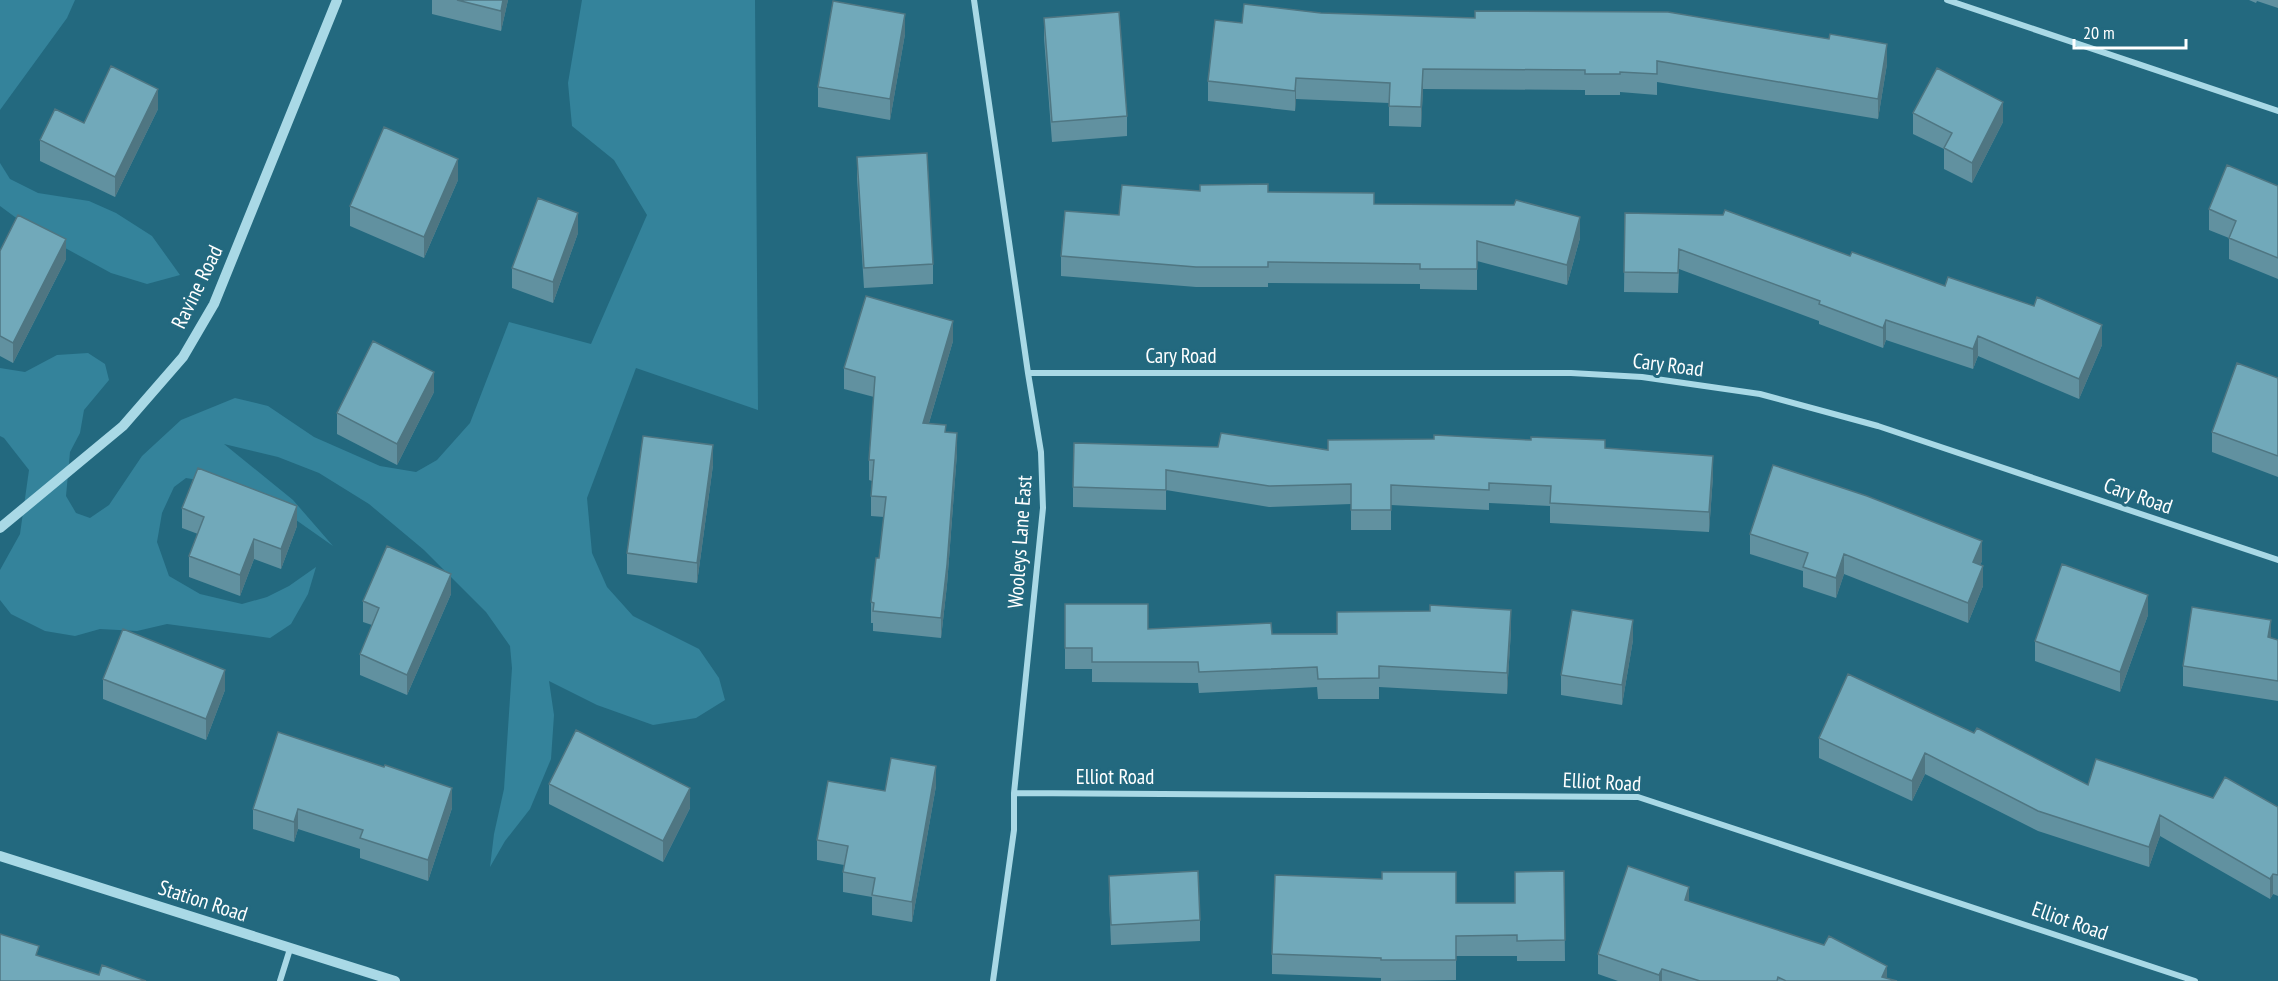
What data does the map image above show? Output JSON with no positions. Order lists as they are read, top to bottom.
{
  "streets": {
    "street": [
      "Ravine Road",
      "Cary Road",
      "Wooleys Lane East",
      "Elliot Road",
      "Station Road"
    ]
  },
  "crossings": [
    ["Cary Road", "Wooleys Lane East"],
    ["Wooleys Lane East", "Elliot Road"]
  ],
  "scale_bar": "20 m"
}
